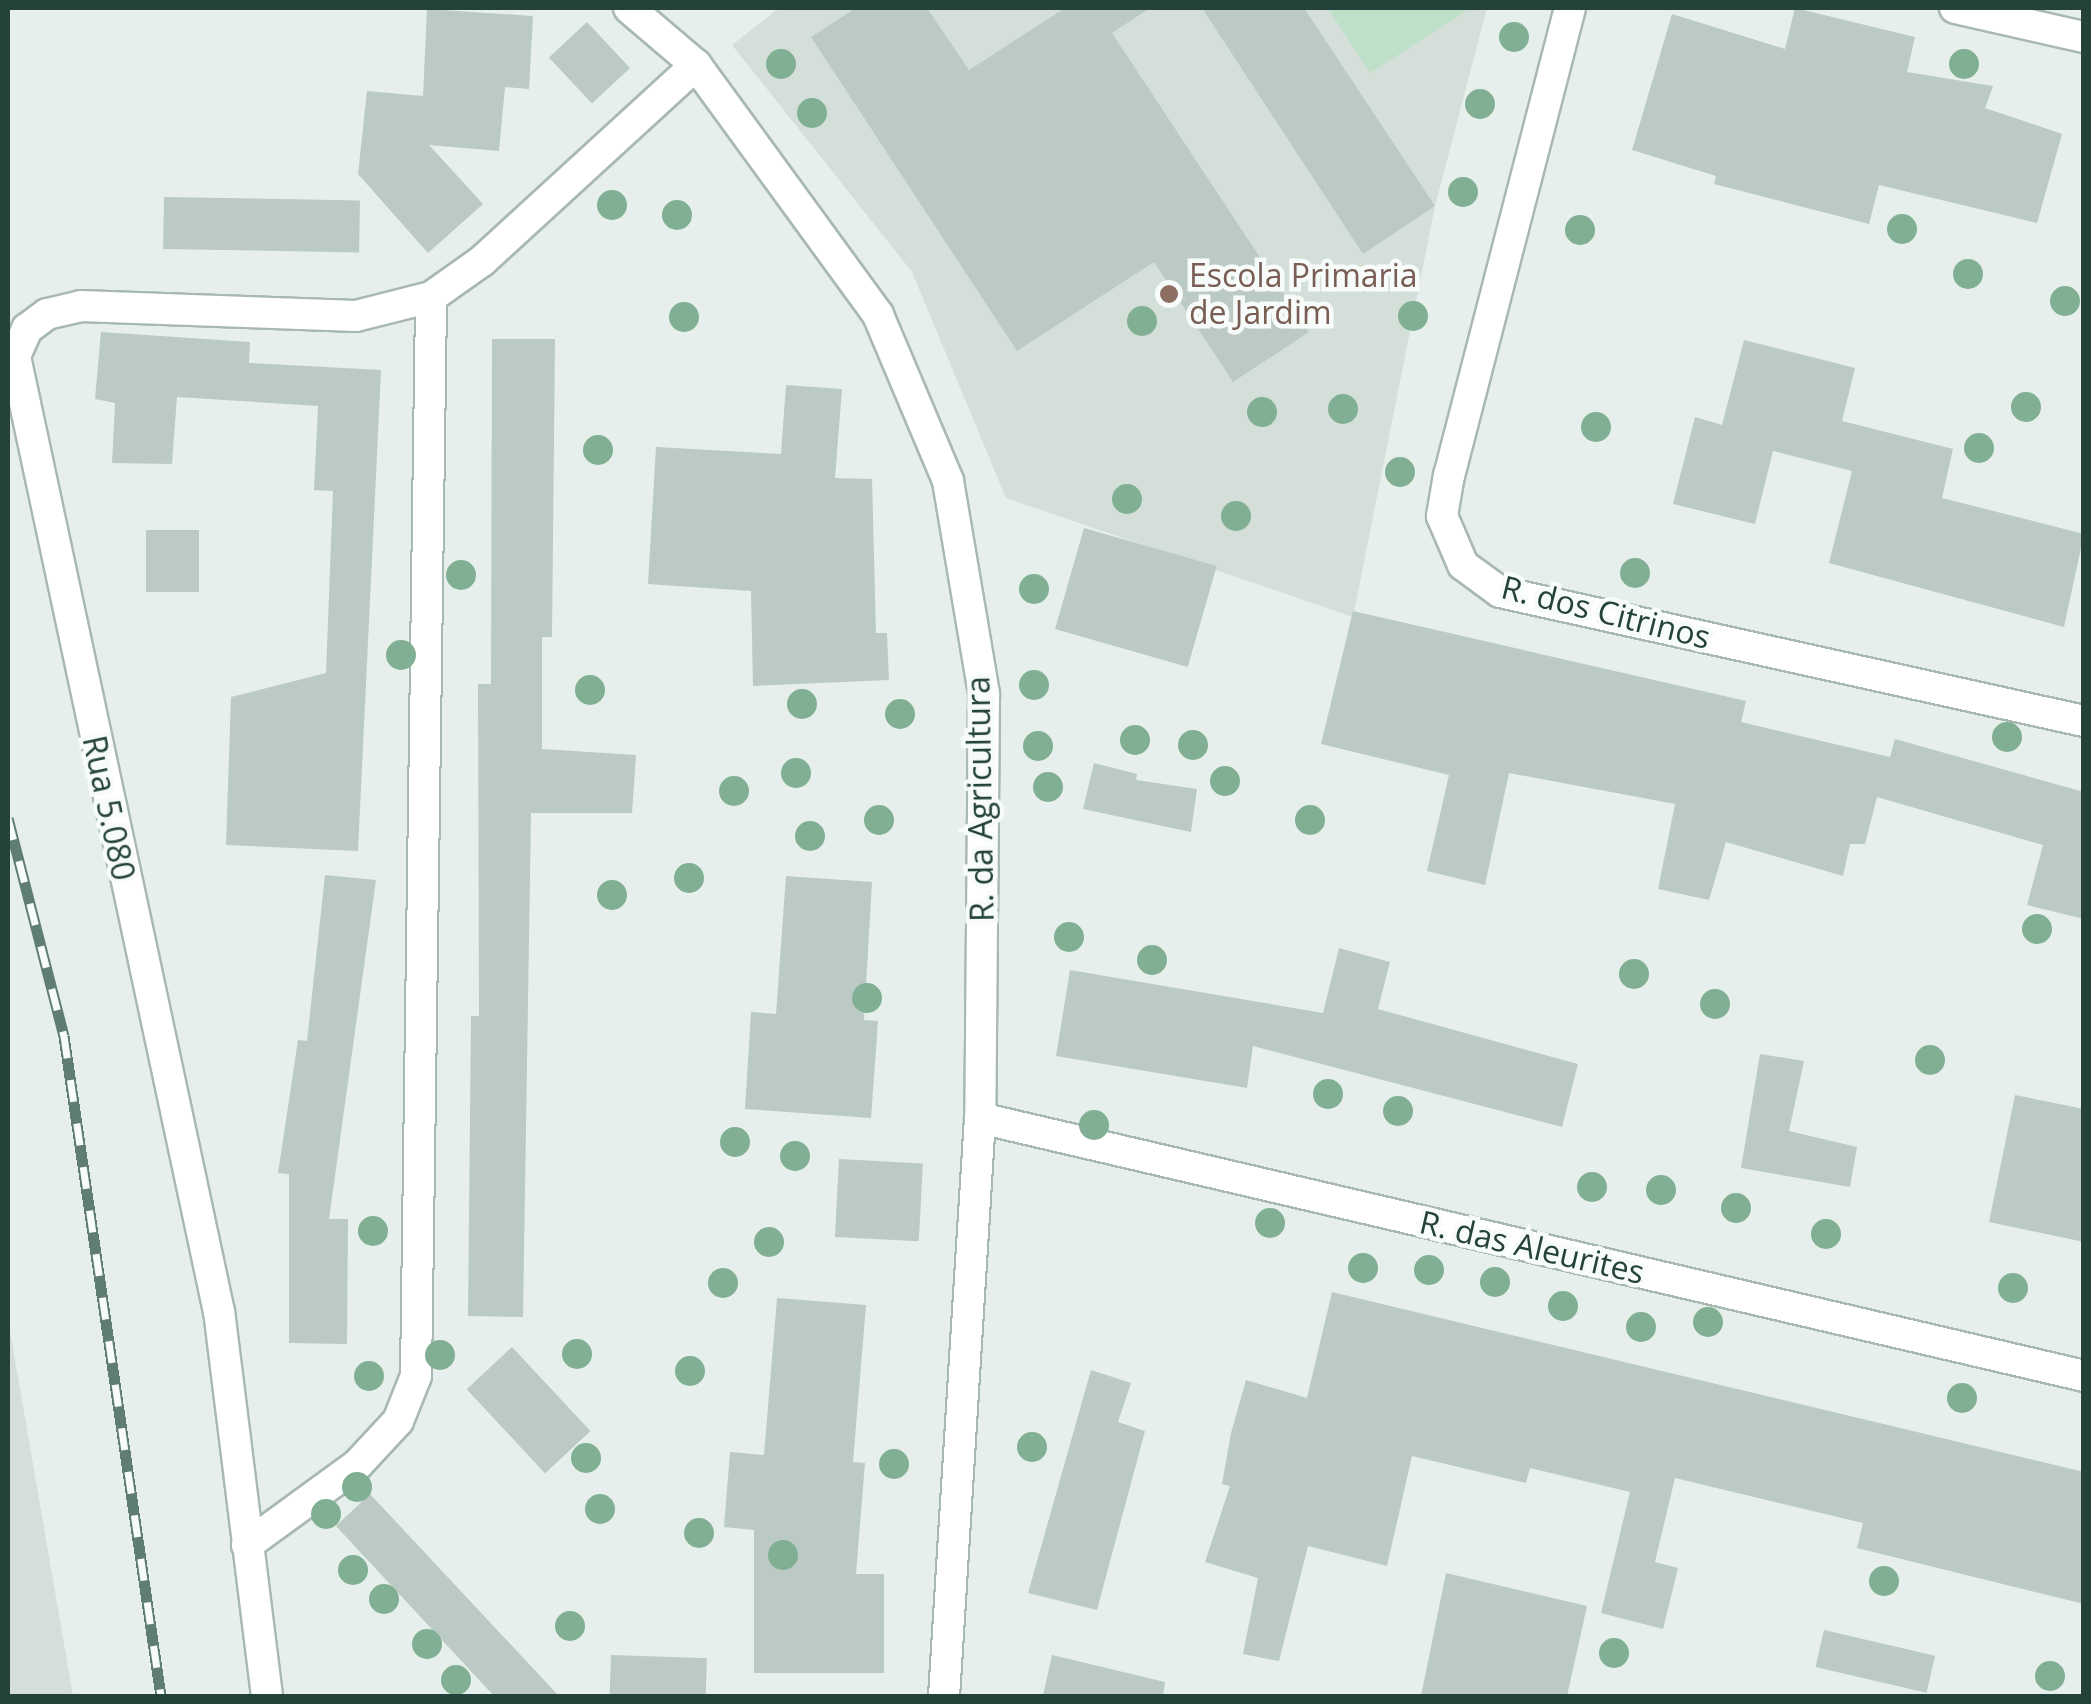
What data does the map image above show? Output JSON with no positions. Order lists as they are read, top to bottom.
{
  "streets": {
    "street": [
      "R. dos Citrinos",
      "R. da Agricultura",
      "Rua 5.080",
      "R. das Aleurites"
    ]
  },
  "crossings": [
    ["R. da Agricultura", "R. das Aleurites"]
  ],
  "places": ["Escola Primaria de Jardim"]
}
